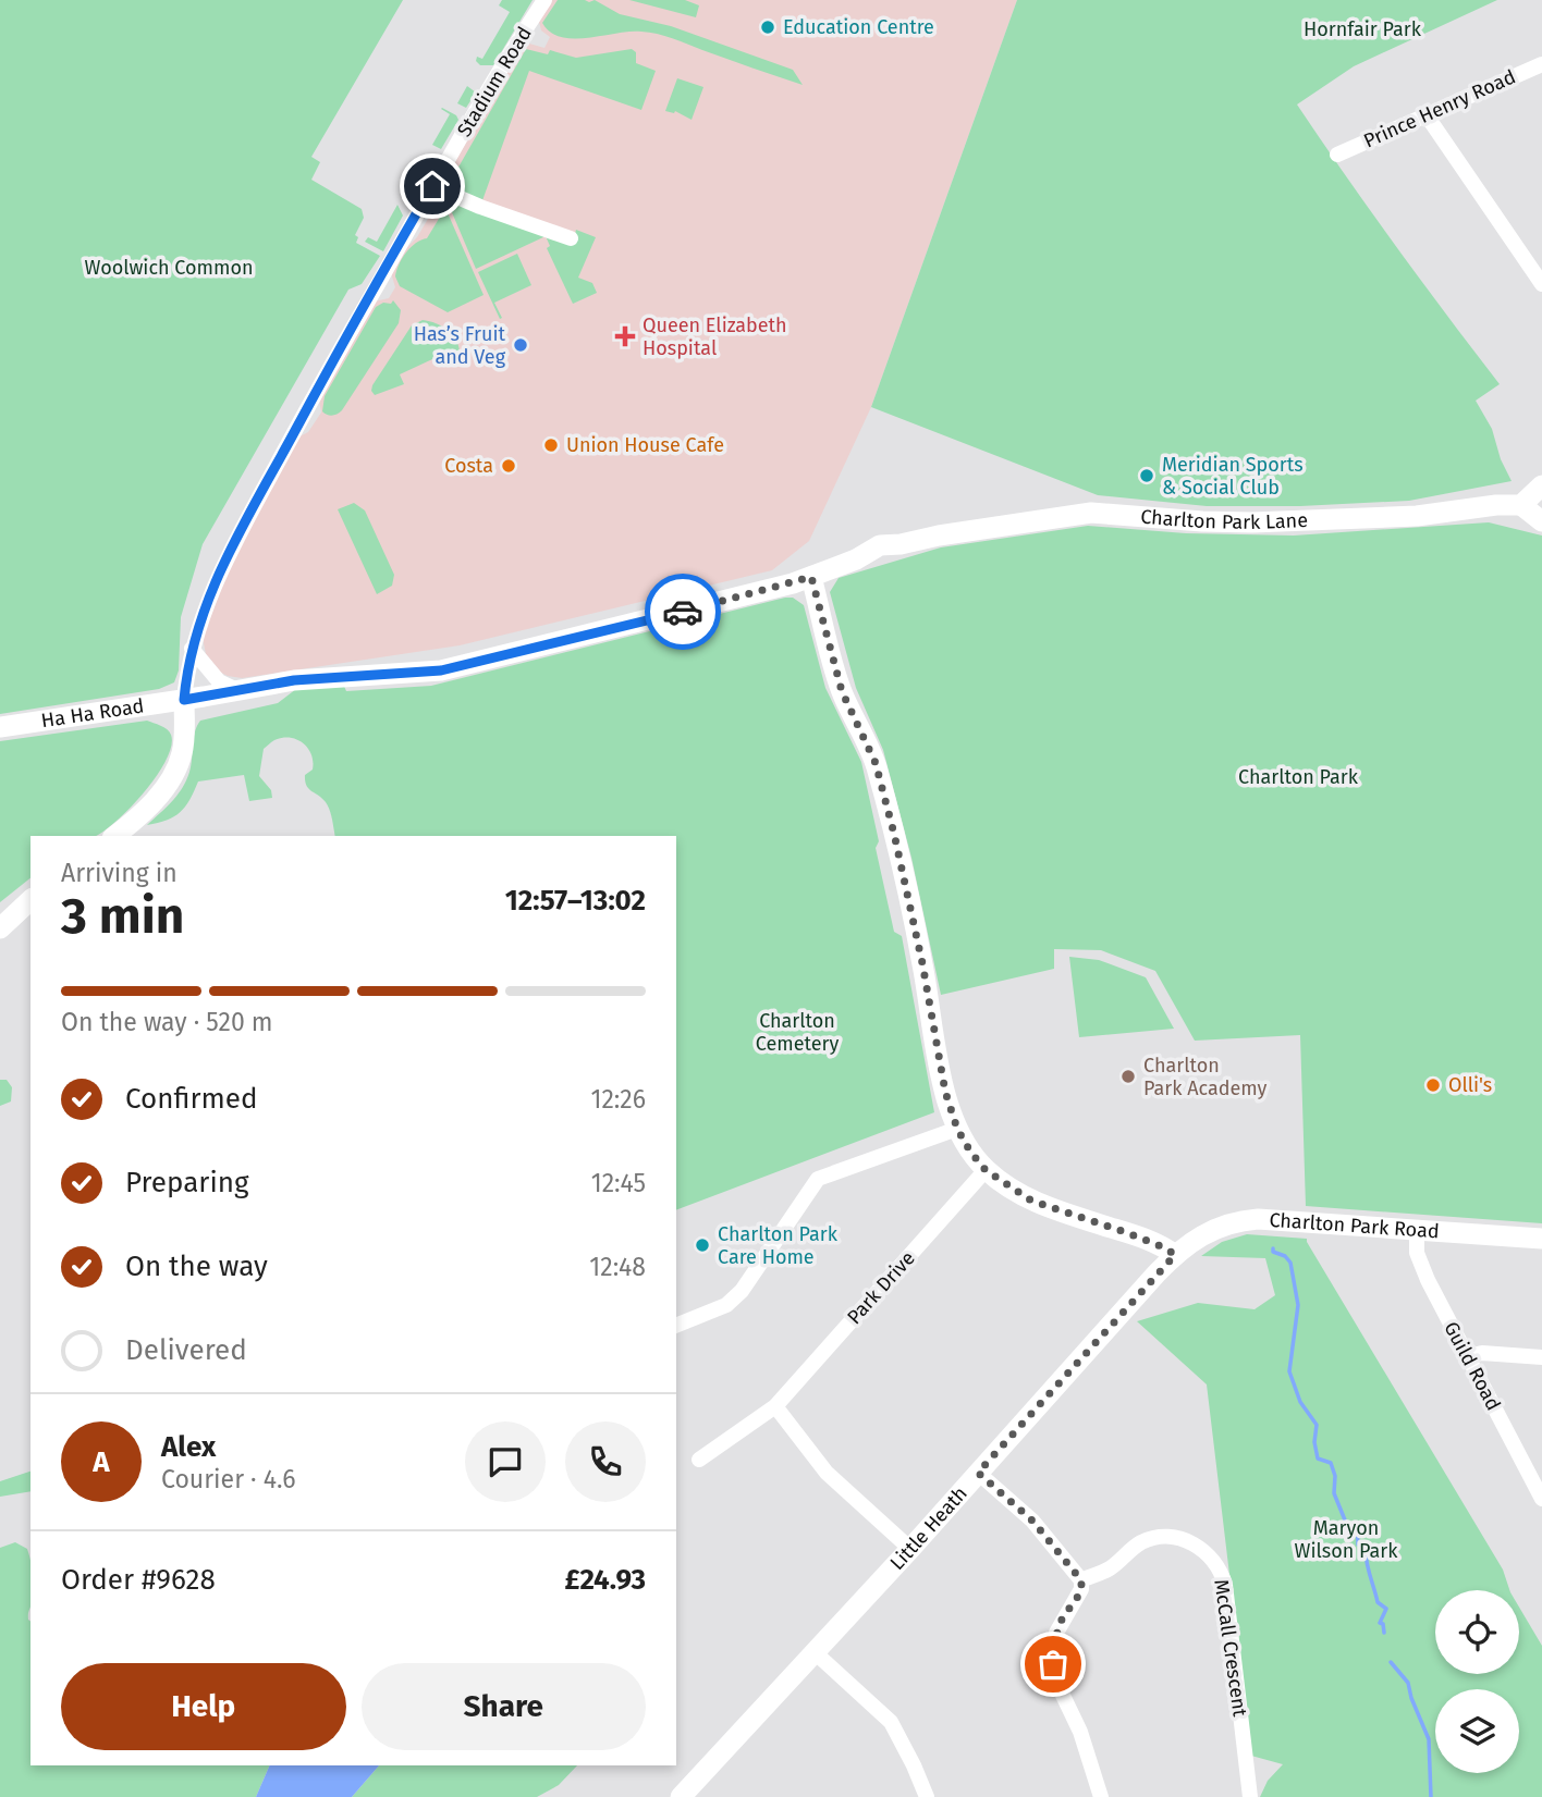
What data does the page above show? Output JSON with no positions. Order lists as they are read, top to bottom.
{
  "streets": {
    "street": [
      "Stadium Road",
      "Prince Henry Road",
      "Charlton Park Lane",
      "Ha Ha Road",
      "Charlton Park Road",
      "Park Drive",
      "Guild Road",
      "Little Heath",
      "McCall Crescent"
    ]
  },
  "crossings": [
    ["Stadium Road", "Charlton Park Lane"],
    ["Stadium Road", "Ha Ha Road"],
    ["Charlton Park Lane", "Ha Ha Road"],
    ["Charlton Park Road", "Guild Road"],
    ["Charlton Park Road", "Little Heath"]
  ],
  "parks": [
    "Hornfair Park",
    "Woolwich Common",
    "Charlton Park",
    "Charlton Cemetery",
    "Maryon Wilson Park"
  ],
  "places": {
    "other": [
      "Education Centre",
      "Has’s Fruit and Veg",
      "Union House Cafe",
      "Costa",
      "Meridian Sports & Social Club",
      "Charlton Park Academy",
      "Olli's",
      "Charlton Park Care Home"
    ],
    "health": ["Queen Elizabeth Hospital"]
  },
  "page": {
    "heading": ["3 min", "Arriving in", "12:57–13:02"],
    "panel": [
      "Alex",
      "Courier · 4.6",
      "Order #9628",
      "£24.93"
    ],
    "bar": "On the way · 520 m",
    "list": [
      ["Confirmed", "12:26"],
      ["Preparing", "12:45"],
      ["On the way", "12:48"],
      "Delivered"
    ],
    "round": "A",
    "buttons": ["Help", "Share"]
  }
}
